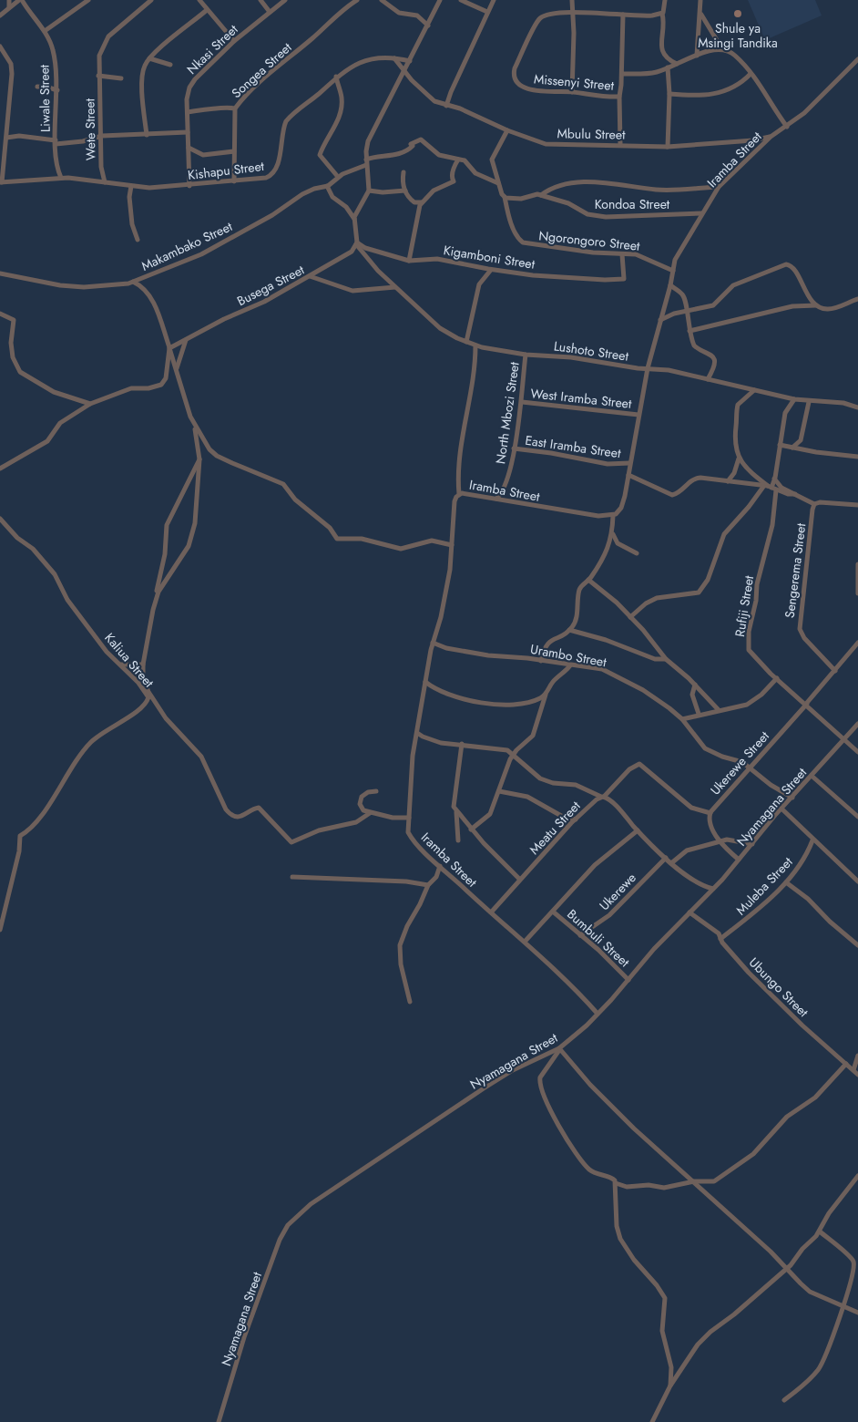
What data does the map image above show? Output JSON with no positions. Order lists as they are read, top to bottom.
{
  "streets": {
    "street": [
      "Nkasi Street",
      "Songea Street",
      "Missenyi Street",
      "Liwale Street",
      "Wete Street",
      "Mbulu Street",
      "Iramba Street",
      "Kishapu Street",
      "Kondoa Street",
      "Ngorongoro Street",
      "Makambako Street",
      "Kigamboni Street",
      "Busega Street",
      "Lushoto Street",
      "West Iramba Street",
      "North Mbozi Street",
      "East Iramba Street",
      "Sengerema Street",
      "Rufiji Street",
      "Urambo Street",
      "Kaliua Street",
      "Ukerewe Street",
      "Nyamagana Street",
      "Meatu Street",
      "Muleba Street",
      "Ukerewe",
      "Bumbuli Street",
      "Ubungo Street"
    ]
  },
  "crossings": [
    ["Nkasi Street", "Kishapu Street"],
    ["Songea Street", "Kishapu Street"],
    ["Liwale Street", "Kishapu Street"],
    ["Wete Street", "Kishapu Street"],
    ["Mbulu Street", "Iramba Street"],
    ["Mbulu Street", "Kishapu Street"],
    ["Iramba Street", "Kondoa Street"],
    ["Iramba Street", "Ngorongoro Street"],
    ["Iramba Street", "Lushoto Street"],
    ["Iramba Street", "West Iramba Street"],
    ["Iramba Street", "North Mbozi Street"],
    ["Iramba Street", "East Iramba Street"],
    ["Iramba Street", "Urambo Street"],
    ["Iramba Street", "Nyamagana Street"],
    ["Iramba Street", "Meatu Street"],
    ["Kondoa Street", "Ngorongoro Street"],
    ["Ngorongoro Street", "Kigamboni Street"],
    ["Kigamboni Street", "Busega Street"],
    ["Kigamboni Street", "Lushoto Street"],
    ["Busega Street", "Lushoto Street"],
    ["Lushoto Street", "North Mbozi Street"],
    ["Lushoto Street", "Rufiji Street"],
    ["West Iramba Street", "North Mbozi Street"],
    ["North Mbozi Street", "East Iramba Street"],
    ["Sengerema Street", "Ukerewe Street"],
    ["Rufiji Street", "Ukerewe Street"],
    ["Rufiji Street", "Nyamagana Street"],
    ["Urambo Street", "Ukerewe Street"],
    ["Urambo Street", "Nyamagana Street"],
    ["Ukerewe Street", "Nyamagana Street"],
    ["Ukerewe Street", "Meatu Street"],
    ["Nyamagana Street", "Bumbuli Street"],
    ["Nyamagana Street", "Ubungo Street"],
    ["Muleba Street", "Ubungo Street"],
    ["Ukerewe", "Bumbuli Street"]
  ],
  "places": ["Shule ya Msingi Tandika"]
}
